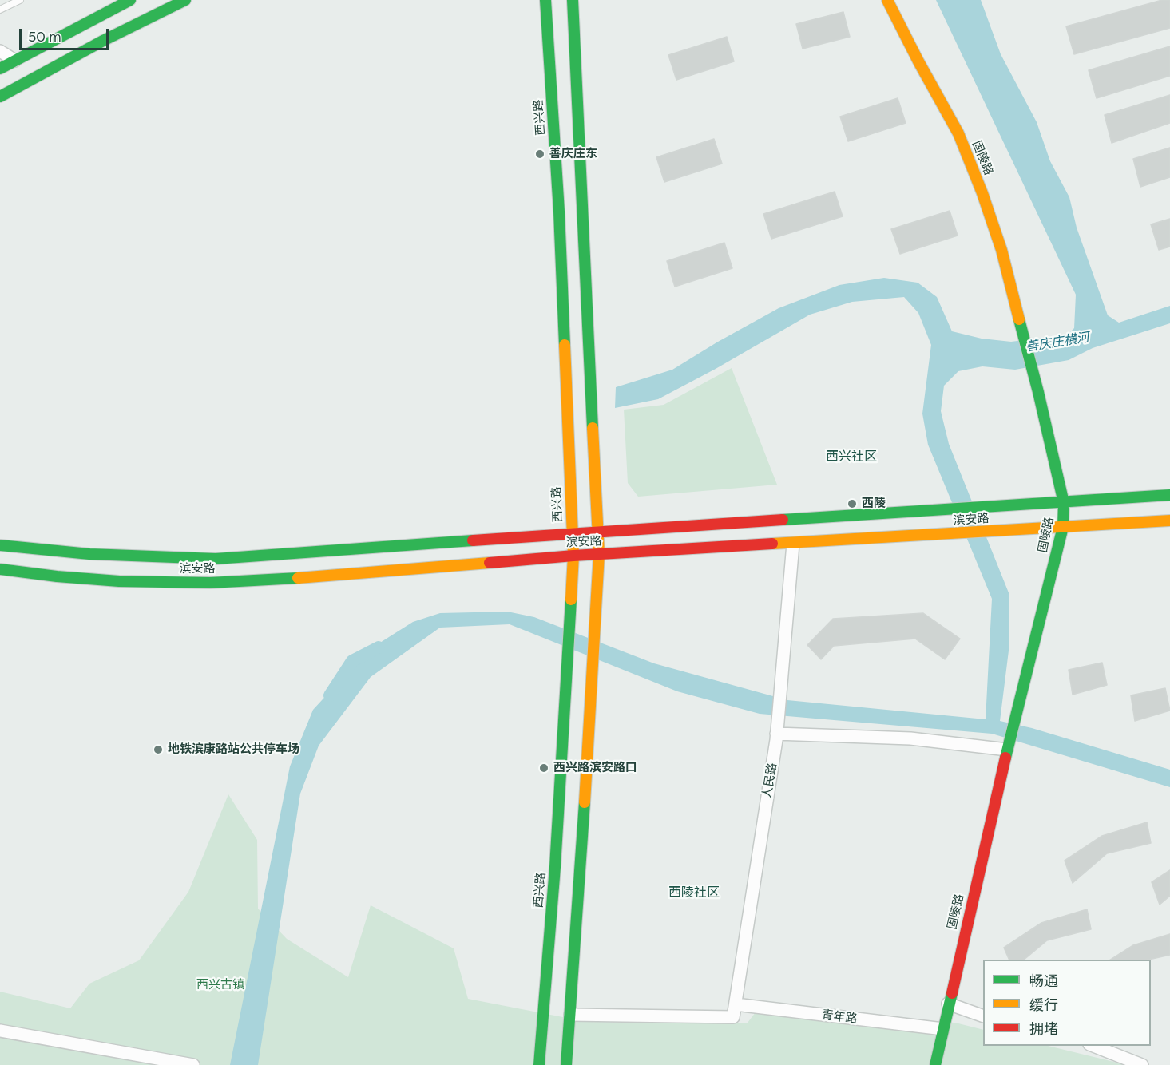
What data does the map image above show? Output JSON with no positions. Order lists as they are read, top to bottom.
{
  "streets": {
    "main road": ["西兴路", "固陵路", "滨安路"],
    "street": ["人民路", "青年路"]
  },
  "crossings": [
    ["西兴路", "滨安路"],
    ["固陵路", "滨安路"],
    ["固陵路", "青年路"],
    ["滨安路", "人民路"],
    ["人民路", "青年路"]
  ],
  "districts": ["西兴社区", "西陵社区"],
  "water": ["善庆庄横河"],
  "parks": ["西兴古镇"],
  "places": [
    "善庆庄东",
    "西陵",
    "地铁滨康路站公共停车场",
    "西兴路滨安路口"
  ],
  "legend": ["畅通", "缓行", "拥堵"],
  "scale_bar": "50 m"
}
